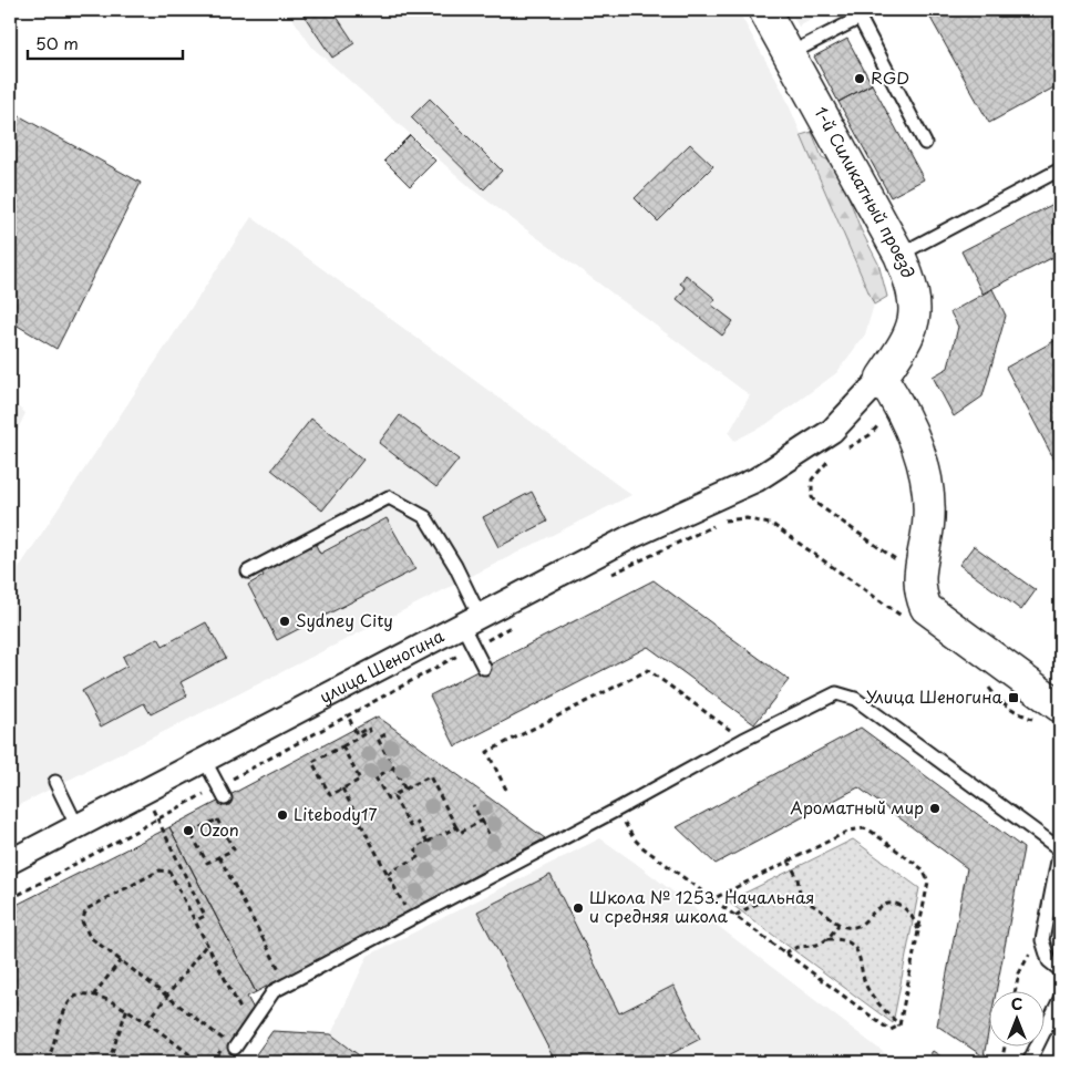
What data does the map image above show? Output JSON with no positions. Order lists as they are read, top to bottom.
{
  "streets": {
    "street": ["1-й Силикатный проезд", "улица Шеногина"]
  },
  "crossings": [
    ["1-й Силикатный проезд", "улица Шеногина"]
  ],
  "places": {
    "other": [
      "RGD",
      "Sydney City",
      "Ароматный мир",
      "Litebody17",
      "Ozon",
      "Школа № 1253. Начальная и средняя школа"
    ],
    "transit": ["Улица Шеногина"]
  },
  "scale_bar": "50 m",
  "north": "top"
}
